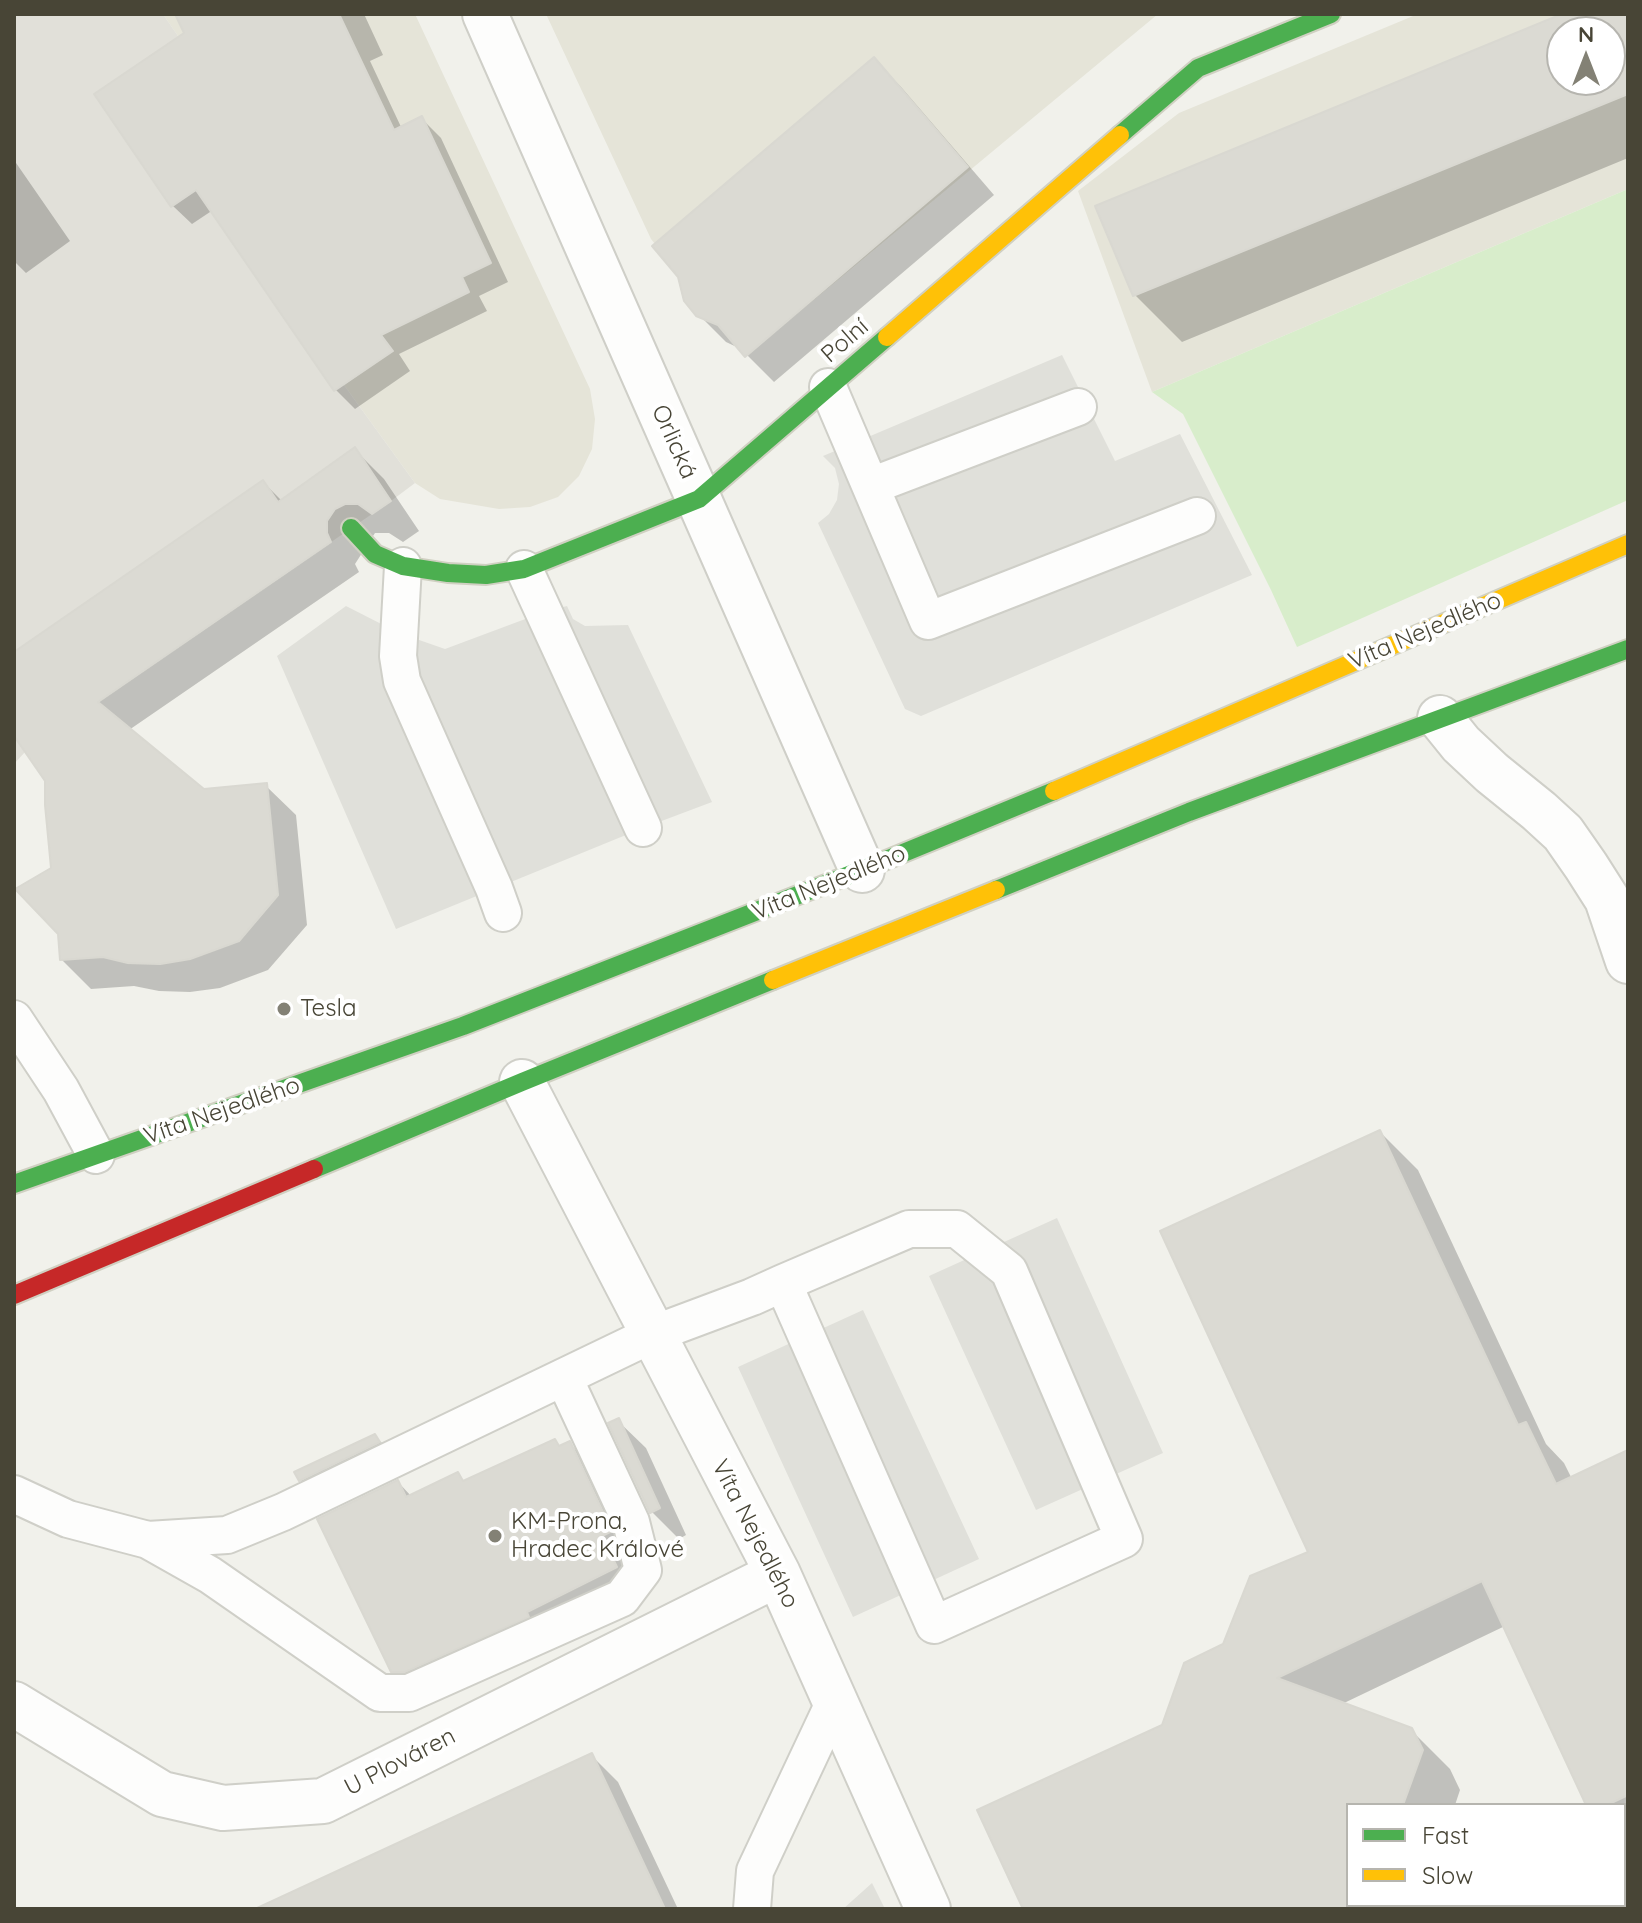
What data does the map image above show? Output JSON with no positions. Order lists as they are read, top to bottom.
{
  "streets": {
    "main road": ["Polní", "Víta Nejedlého"],
    "street": ["Orlická", "U Plováren"]
  },
  "crossings": [
    ["Polní", "Orlická"],
    ["Orlická", "Víta Nejedlého"],
    ["Víta Nejedlého", "U Plováren"]
  ],
  "places": ["Tesla", "KM-Prona, Hradec Králové"],
  "legend": ["Fast", "Slow"],
  "north": "top"
}
